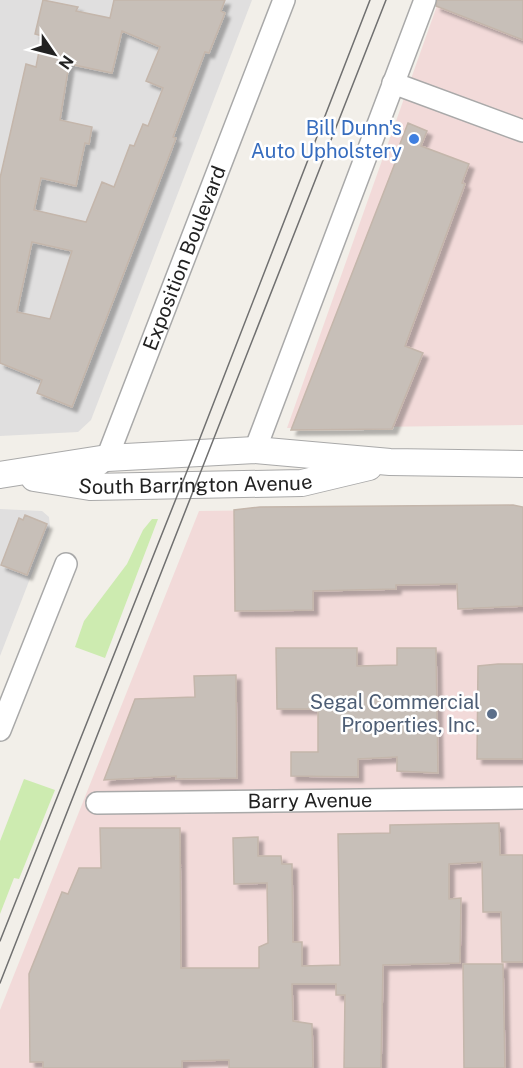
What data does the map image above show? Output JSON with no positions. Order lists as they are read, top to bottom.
{
  "streets": {
    "street": ["Exposition Boulevard", "South Barrington Avenue", "Barry Avenue"]
  },
  "crossings": [
    ["Exposition Boulevard", "South Barrington Avenue"]
  ],
  "places": ["Bill Dunn's Auto Upholstery", "Segal Commercial Properties, Inc."],
  "north": "bottom right"
}
